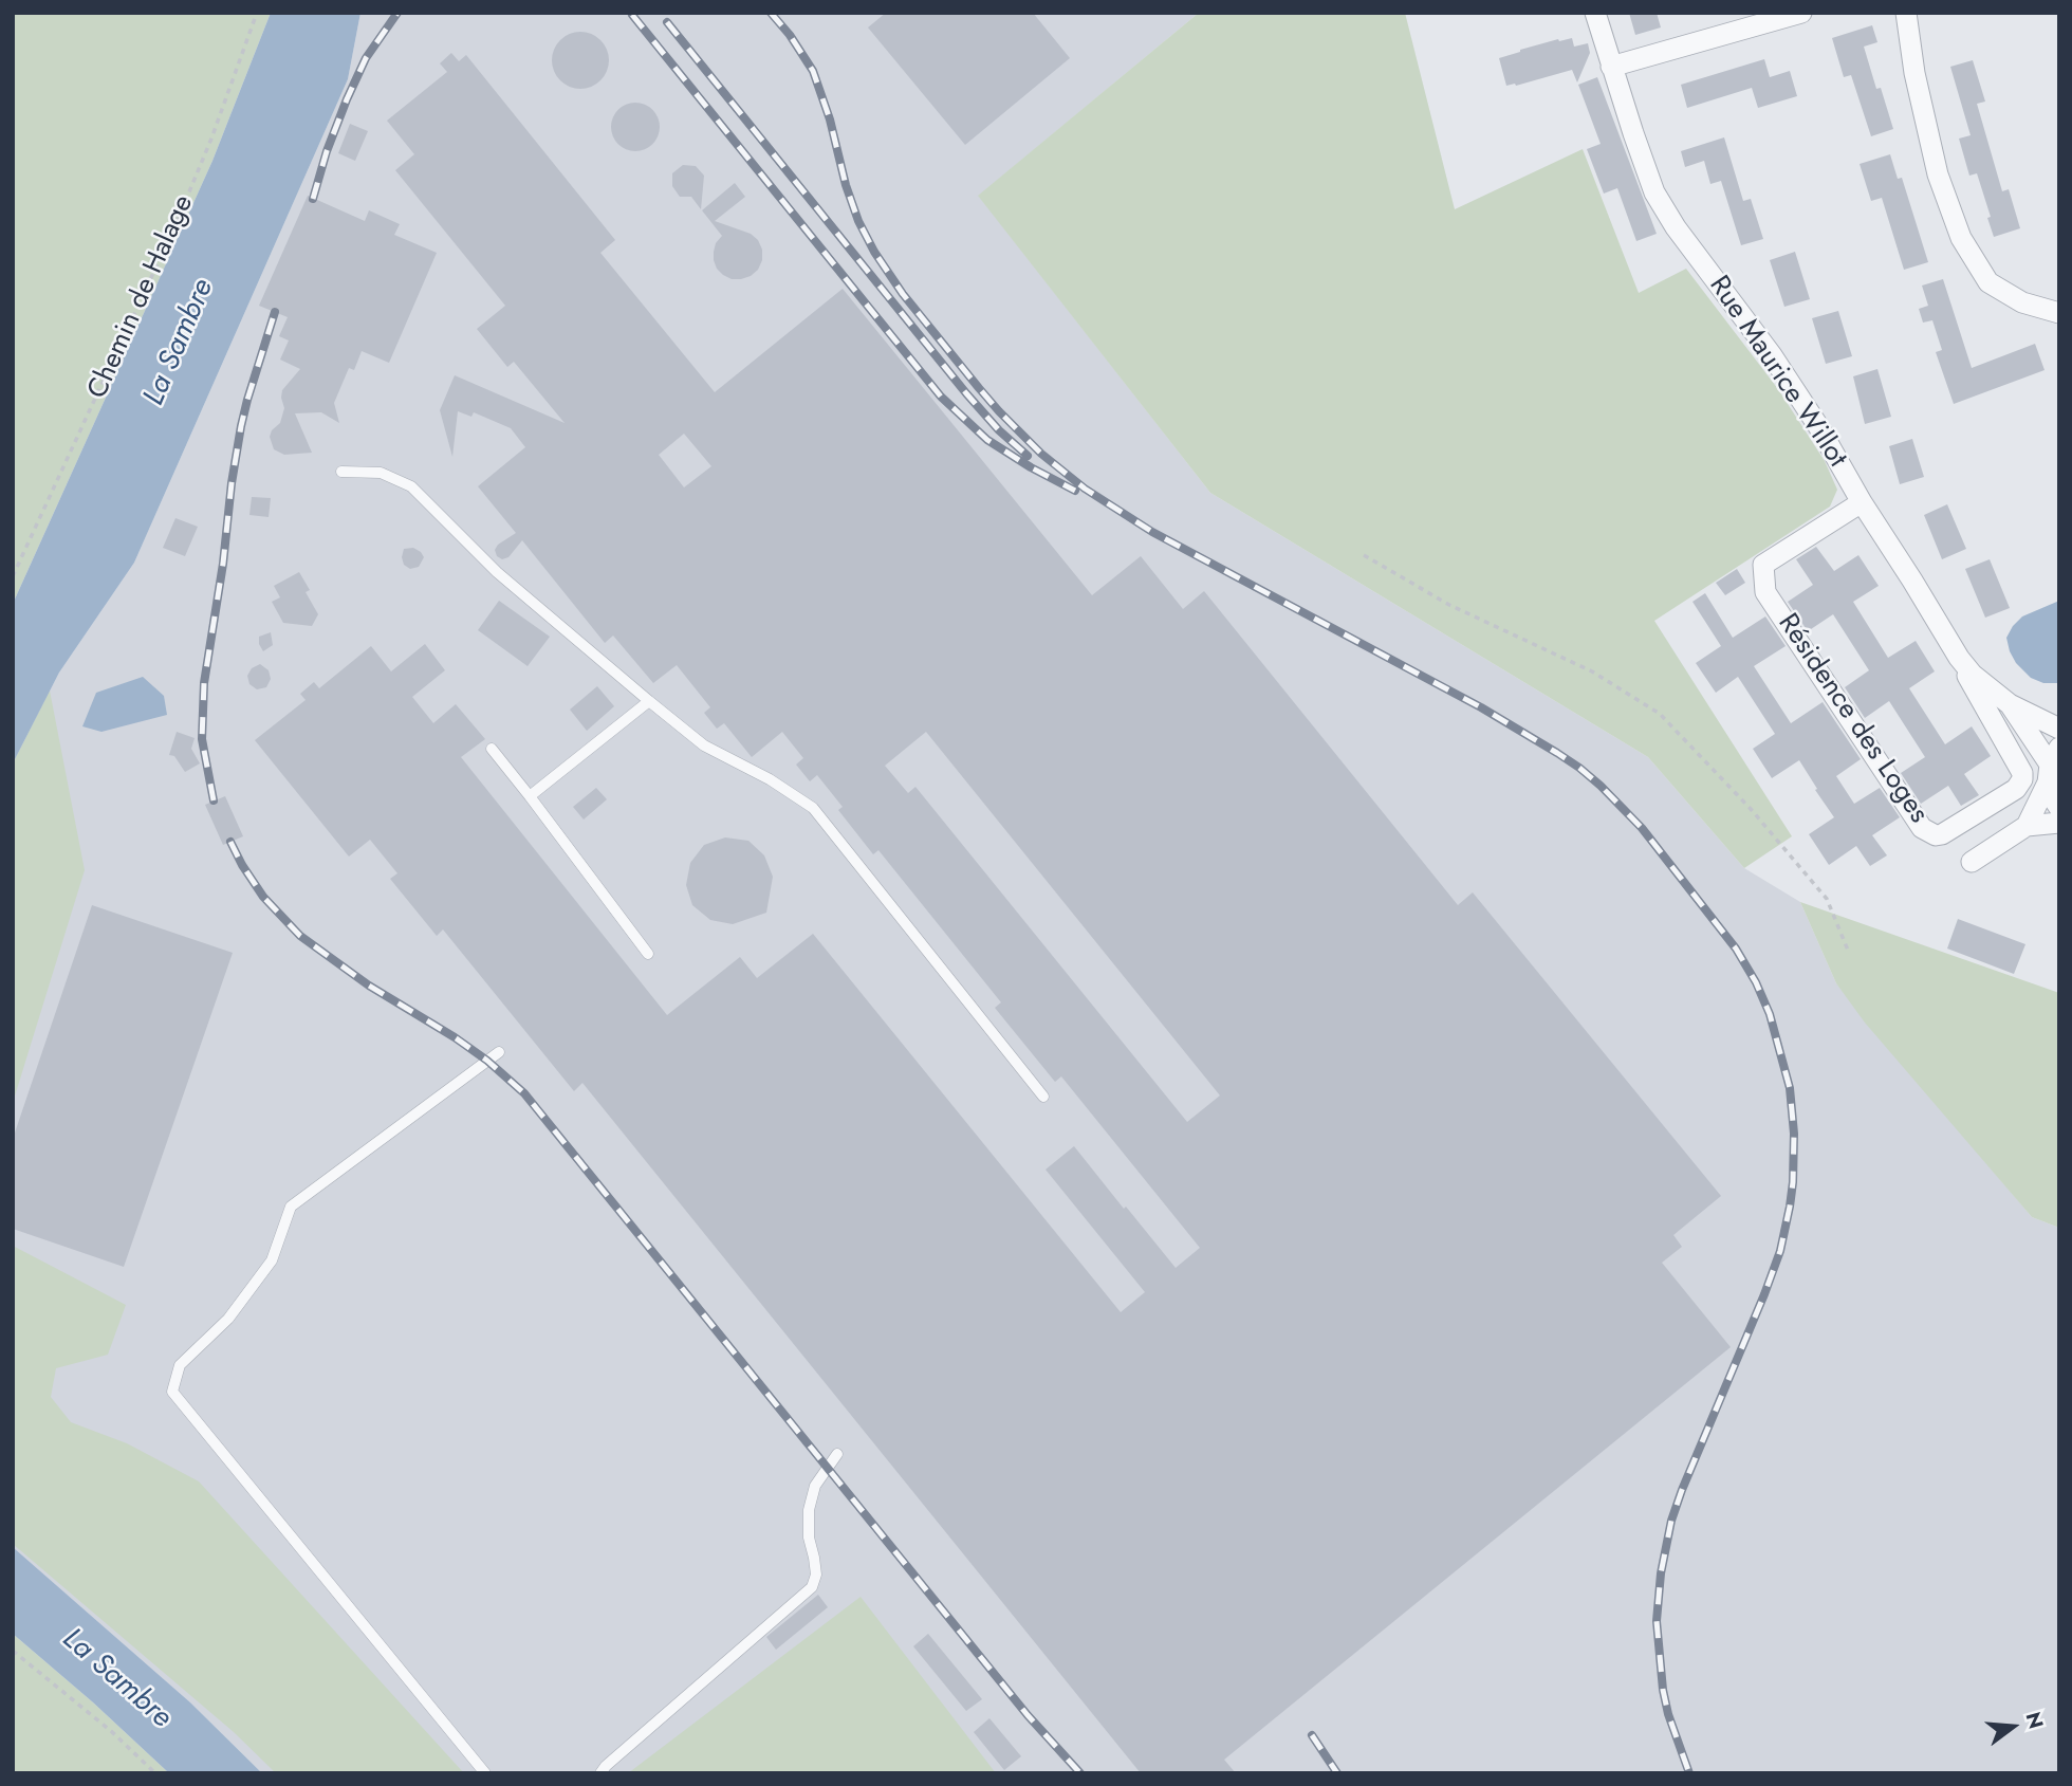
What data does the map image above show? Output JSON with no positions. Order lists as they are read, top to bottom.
{
  "streets": {
    "street": ["Rue Maurice Willot", "Résidence des Loges"],
    "path": ["Chemin de Halage"]
  },
  "crossings": [
    ["Rue Maurice Willot", "Résidence des Loges"]
  ],
  "water": ["La Sambre"],
  "north": "right"
}
